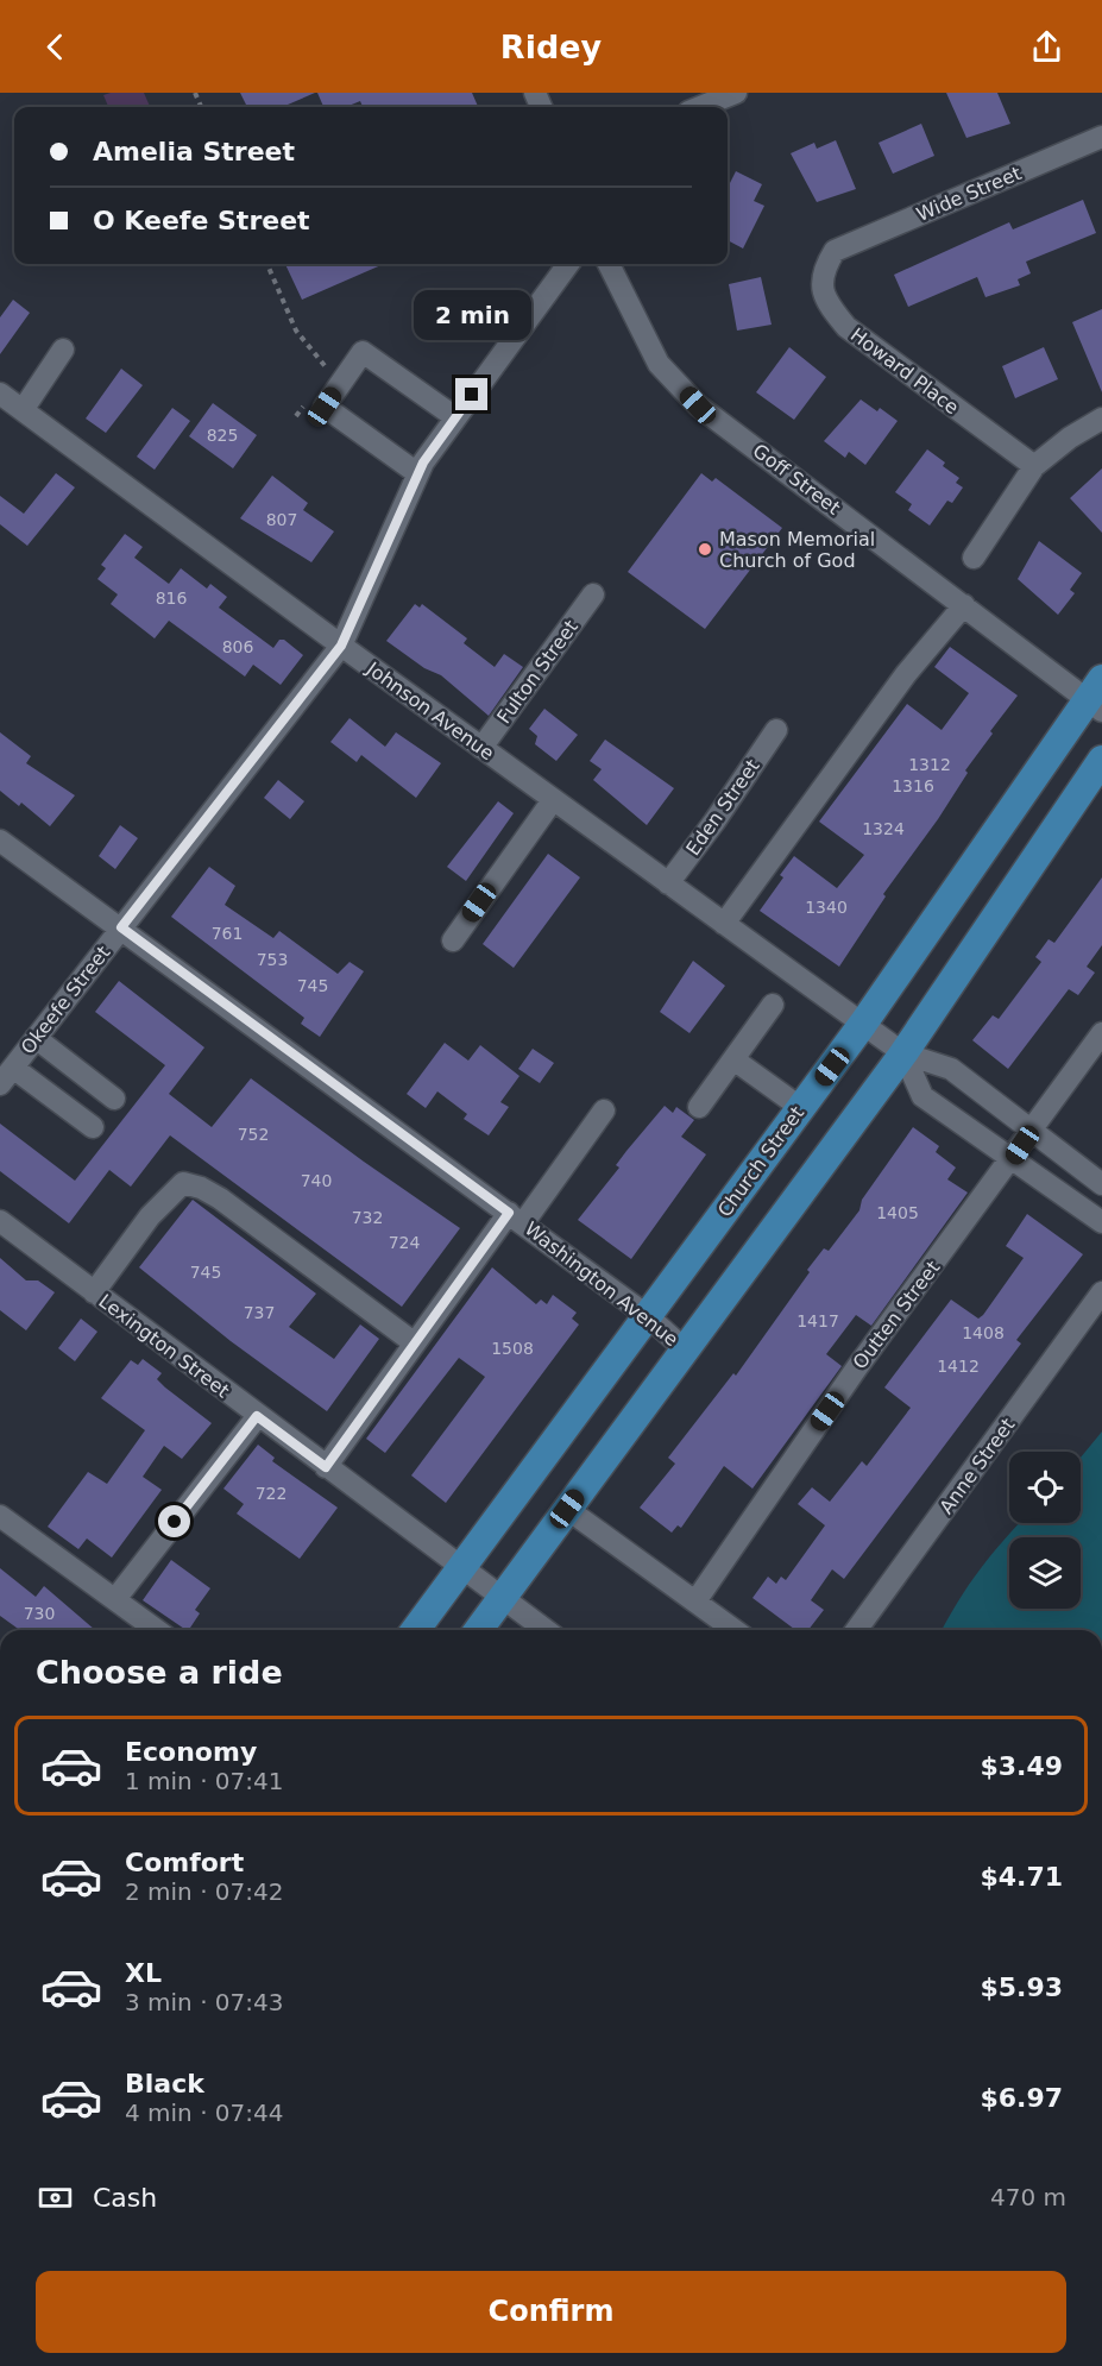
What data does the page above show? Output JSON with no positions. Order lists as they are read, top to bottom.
{
  "streets": {
    "main road": ["Church Street"],
    "street": [
      "Wide Street",
      "Howard Place",
      "Goff Street",
      "Fulton Street",
      "Johnson Avenue",
      "Eden Street",
      "Okeefe Street",
      "Washington Avenue",
      "Outten Street",
      "Lexington Street",
      "Anne Street"
    ]
  },
  "crossings": [
    ["Wide Street", "Howard Place"],
    ["Goff Street", "Church Street"],
    ["Fulton Street", "Johnson Avenue"],
    ["Johnson Avenue", "Eden Street"],
    ["Johnson Avenue", "Okeefe Street"],
    ["Johnson Avenue", "Church Street"],
    ["Okeefe Street", "Washington Avenue"],
    ["Church Street", "Washington Avenue"],
    ["Church Street", "Lexington Street"]
  ],
  "places": ["Mason Memorial Church of God"],
  "house_numbers": [
    "825",
    "807",
    "816",
    "806",
    "1312",
    "1316",
    "1324",
    "1340",
    "761",
    "753",
    "745",
    "752",
    "740",
    "1405",
    "732",
    "724",
    "745",
    "737",
    "1417",
    "1408",
    "1508",
    "1412",
    "722",
    "730"
  ],
  "page": {
    "header": "Ridey",
    "banner": ["Amelia Street", "O Keefe Street"],
    "bubble": "2 min",
    "heading": "Choose a ride",
    "list": [
      {
        "name": "Economy",
        "note": "1 min · 07:41",
        "value": "$3.49"
      },
      {
        "name": "Comfort",
        "note": "2 min · 07:42",
        "value": "$4.71"
      },
      {
        "name": "XL",
        "note": "3 min · 07:43",
        "value": "$5.93"
      },
      {
        "name": "Black",
        "note": "4 min · 07:44",
        "value": "$6.97"
      }
    ],
    "pay": ["Cash", "470 m"],
    "buttons": "Confirm"
  }
}
